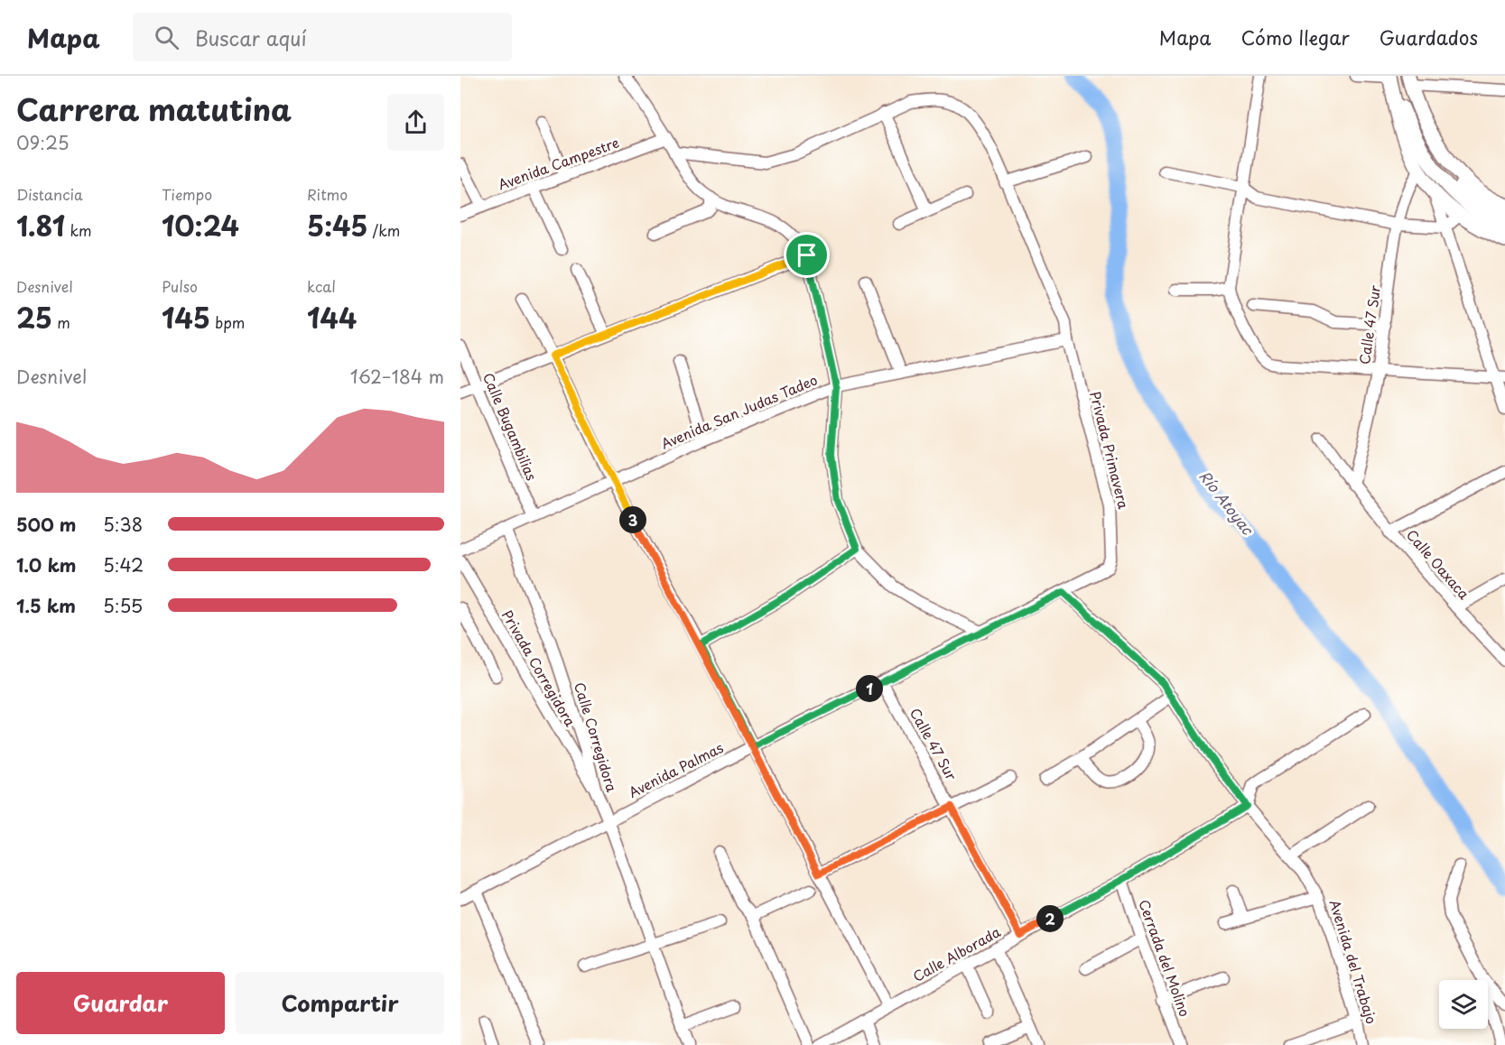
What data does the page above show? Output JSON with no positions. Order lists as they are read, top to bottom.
{
  "streets": {
    "street": [
      "Avenida Campestre",
      "Calle 47 Sur",
      "Avenida San Judas Tadeo",
      "Calle Bugambilias",
      "Privada Primavera",
      "Calle Oaxaca",
      "Privada Corregidora",
      "Calle Corregidora",
      "Avenida Palmas",
      "Calle Alborada",
      "Cerrada del Molino",
      "Avenida del Trabajo"
    ]
  },
  "crossings": [
    ["Calle 47 Sur", "Calle Oaxaca"],
    ["Calle 47 Sur", "Avenida Palmas"],
    ["Calle 47 Sur", "Calle Alborada"],
    ["Avenida San Judas Tadeo", "Calle Bugambilias"],
    ["Avenida San Judas Tadeo", "Privada Primavera"],
    ["Avenida San Judas Tadeo", "Calle Corregidora"],
    ["Privada Primavera", "Avenida Palmas"],
    ["Privada Corregidora", "Calle Corregidora"],
    ["Calle Corregidora", "Avenida Palmas"],
    ["Avenida Palmas", "Avenida del Trabajo"],
    ["Calle Alborada", "Cerrada del Molino"],
    ["Calle Alborada", "Avenida del Trabajo"]
  ],
  "water": ["Río Atoyac"],
  "page": {
    "header": "Mapa",
    "search": "Buscar aquí",
    "nav": ["Mapa", "Cómo llegar", "Guardados"],
    "heading": ["Carrera matutina", "09:25"],
    "stats": [
      ["Distancia", "1.81 km"],
      ["Tiempo", "10:24"],
      ["Ritmo", "5:45 /km"],
      ["Desnivel", "25 m"],
      ["Pulso", "145 bpm"],
      ["kcal", "144"]
    ],
    "chart": ["Desnivel", "162–184 m"],
    "list": [
      {
        "name": "500 m",
        "note": "5:38"
      },
      {
        "name": "1.0 km",
        "note": "5:42"
      },
      {
        "name": "1.5 km",
        "note": "5:55"
      }
    ],
    "pins": ["3", "1", "2"],
    "buttons": ["Guardar", "Compartir"]
  }
}
